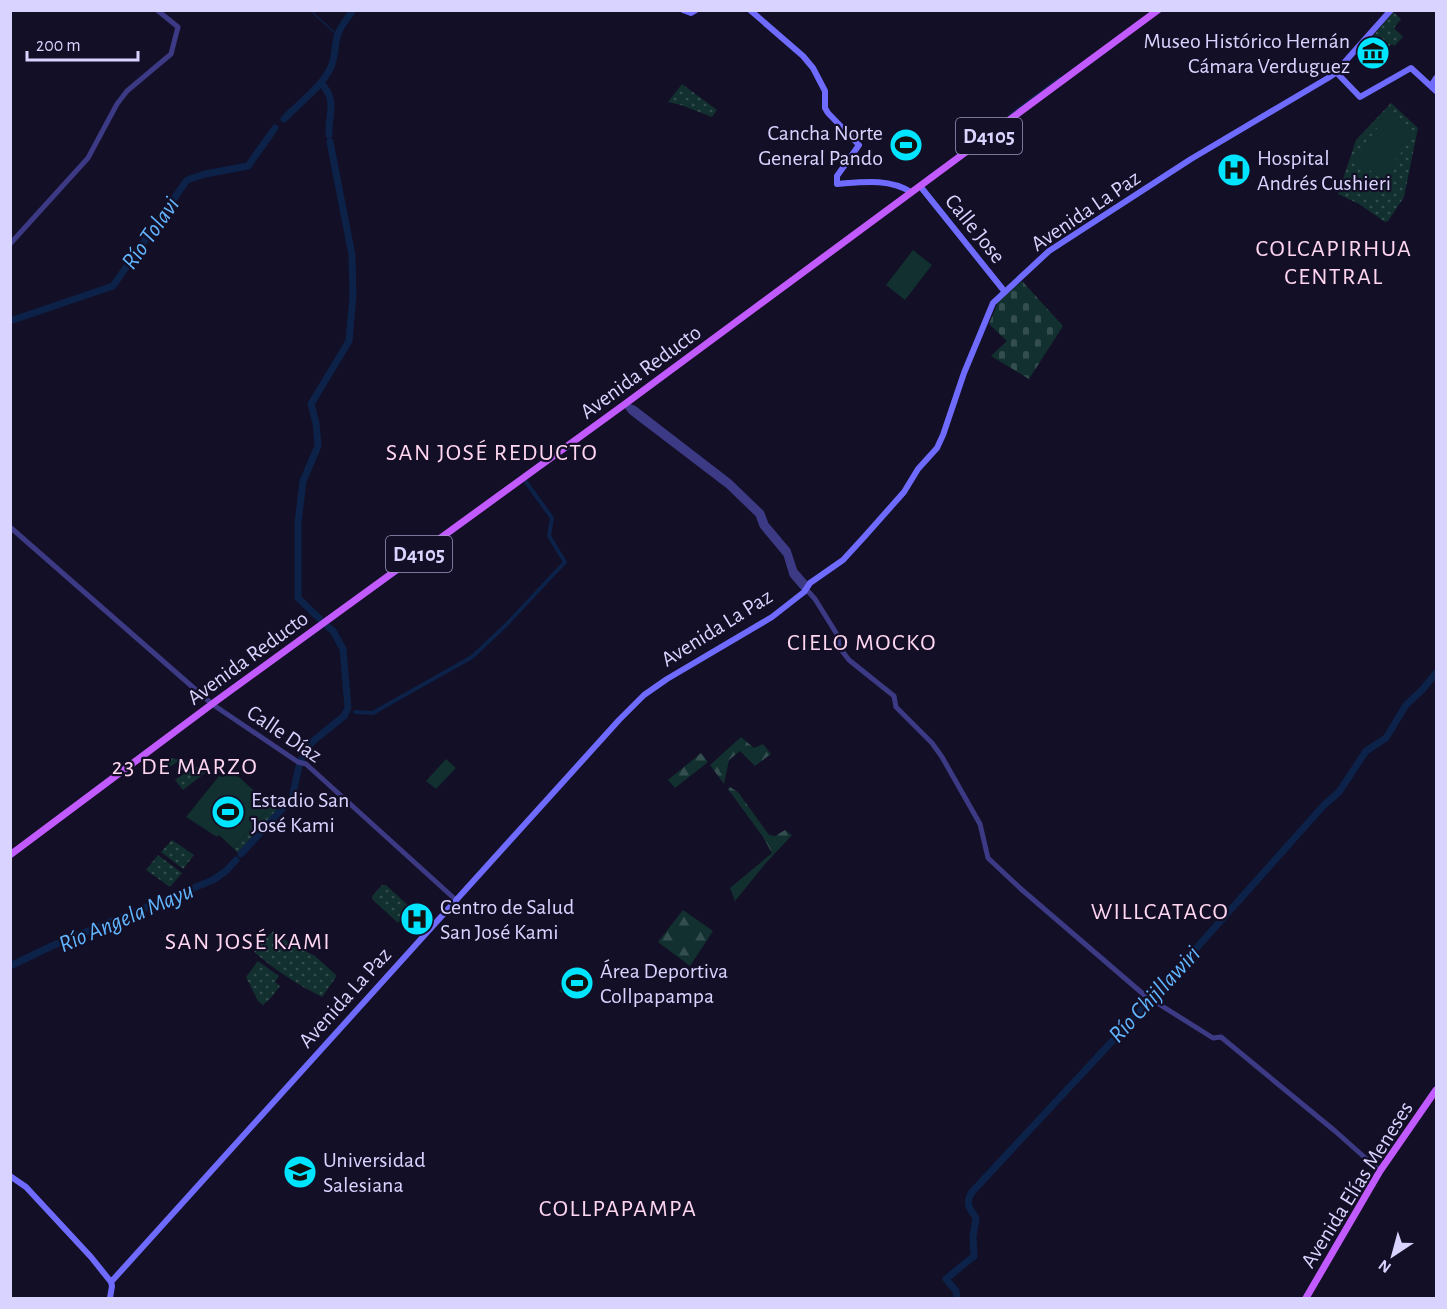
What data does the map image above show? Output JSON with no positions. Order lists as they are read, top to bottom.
{
  "streets": {
    "main road": [
      "D4105",
      "Avenida La Paz",
      "Calle Jose",
      "Avenida Reducto",
      "Avenida Elías Meneses"
    ],
    "street": ["Calle Díaz"]
  },
  "crossings": [
    ["Avenida La Paz", "Calle Jose"],
    ["Avenida La Paz", "Calle Díaz"],
    ["Calle Jose", "Avenida Reducto"],
    ["Avenida Reducto", "Calle Díaz"]
  ],
  "districts": [
    "COLCAPIRHUA CENTRAL",
    "SAN JOSÉ REDUCTO",
    "CIELO MOCKO",
    "23 DE MARZO",
    "WILLCATACO",
    "SAN JOSÉ KAMI",
    "COLLPAPAMPA"
  ],
  "water": ["Río Tolavi", "Río Angela Mayu", "Río Chijllawiri"],
  "places": {
    "museum": ["Museo Histórico Hernán Cámara Verduguez"],
    "sports": ["Cancha Norte General Pando", "Estadio San José Kami", "Área Deportiva Collpapampa"],
    "hospital": ["Hospital Andrés Cushieri", "Centro de Salud San José Kami"],
    "school or university": ["Universidad Salesiana"]
  },
  "scale_bar": "200 m",
  "north": "bottom left"
}
